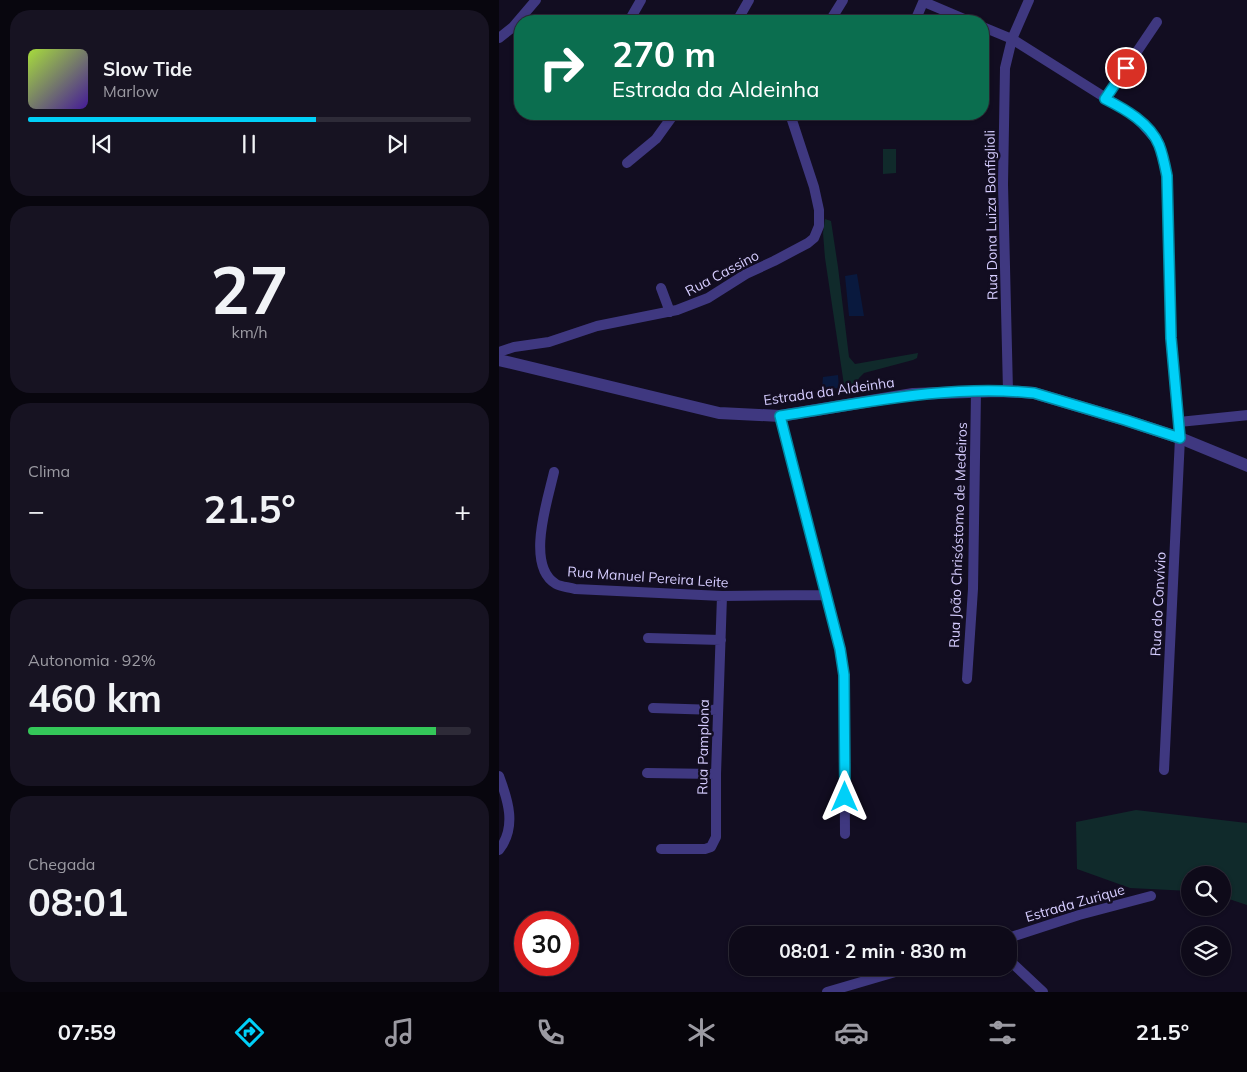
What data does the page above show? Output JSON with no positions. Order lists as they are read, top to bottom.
{
  "streets": {
    "street": [
      "Rua Dona Luiza Bonfiglioli",
      "Rua Cassino",
      "Estrada da Aldeinha",
      "Rua João Chrisóstomo de Medeiros",
      "Rua Manuel Pereira Leite",
      "Rua do Convívio",
      "Rua Pamplona",
      "Estrada Zurique"
    ]
  },
  "crossings": [
    ["Rua Dona Luiza Bonfiglioli", "Estrada da Aldeinha"],
    ["Rua Dona Luiza Bonfiglioli", "Rua do Convívio"],
    ["Estrada da Aldeinha", "Rua João Chrisóstomo de Medeiros"],
    ["Estrada da Aldeinha", "Rua do Convívio"],
    ["Rua Manuel Pereira Leite", "Rua Pamplona"]
  ],
  "page": {
    "turn": ["270 m", "Estrada da Aldeinha"],
    "song": ["Slow Tide", "Marlow"],
    "tile": [
      ["27", "km/h"],
      "Clima",
      ["Autonomia · 92%", "460 km"],
      ["Chegada", "08:01"]
    ],
    "heat": ["−", "21.5°", "+"],
    "limit": "30",
    "trip": "08:01 · 2 min · 830 m",
    "tabs": ["07:59", "21.5°"]
  }
}
